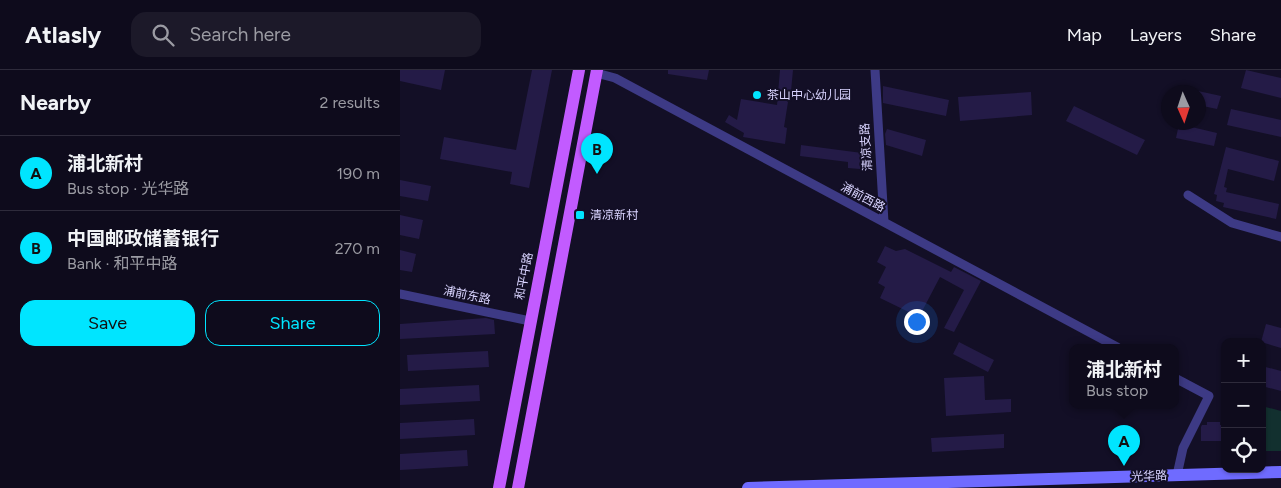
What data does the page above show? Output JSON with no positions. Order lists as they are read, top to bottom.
{
  "streets": {
    "main road": ["和平中路", "光华路"],
    "street": ["清凉支路", "浦前西路", "浦前东路"]
  },
  "crossings": [
    ["清凉支路", "浦前西路"],
    ["和平中路", "浦前东路"]
  ],
  "places": {
    "other": ["茶山中心幼儿园"],
    "transit": ["清凉新村"]
  },
  "north": "bottom",
  "page": {
    "header": "Atlasly",
    "search": "Search here",
    "nav": ["Map", "Layers", "Share"],
    "heading": ["Nearby", "2 results"],
    "pins": ["B", "A"],
    "list": [
      {
        "mark": "A",
        "name": "浦北新村",
        "note": "Bus stop · 光华路",
        "value": "190 m"
      },
      {
        "mark": "B",
        "name": "中国邮政储蓄银行",
        "note": "Bank · 和平中路",
        "value": "270 m"
      }
    ],
    "buttons": ["Save", "Share"],
    "map_buttons": ["+", "−"],
    "popup": ["浦北新村", "Bus stop"]
  }
}
